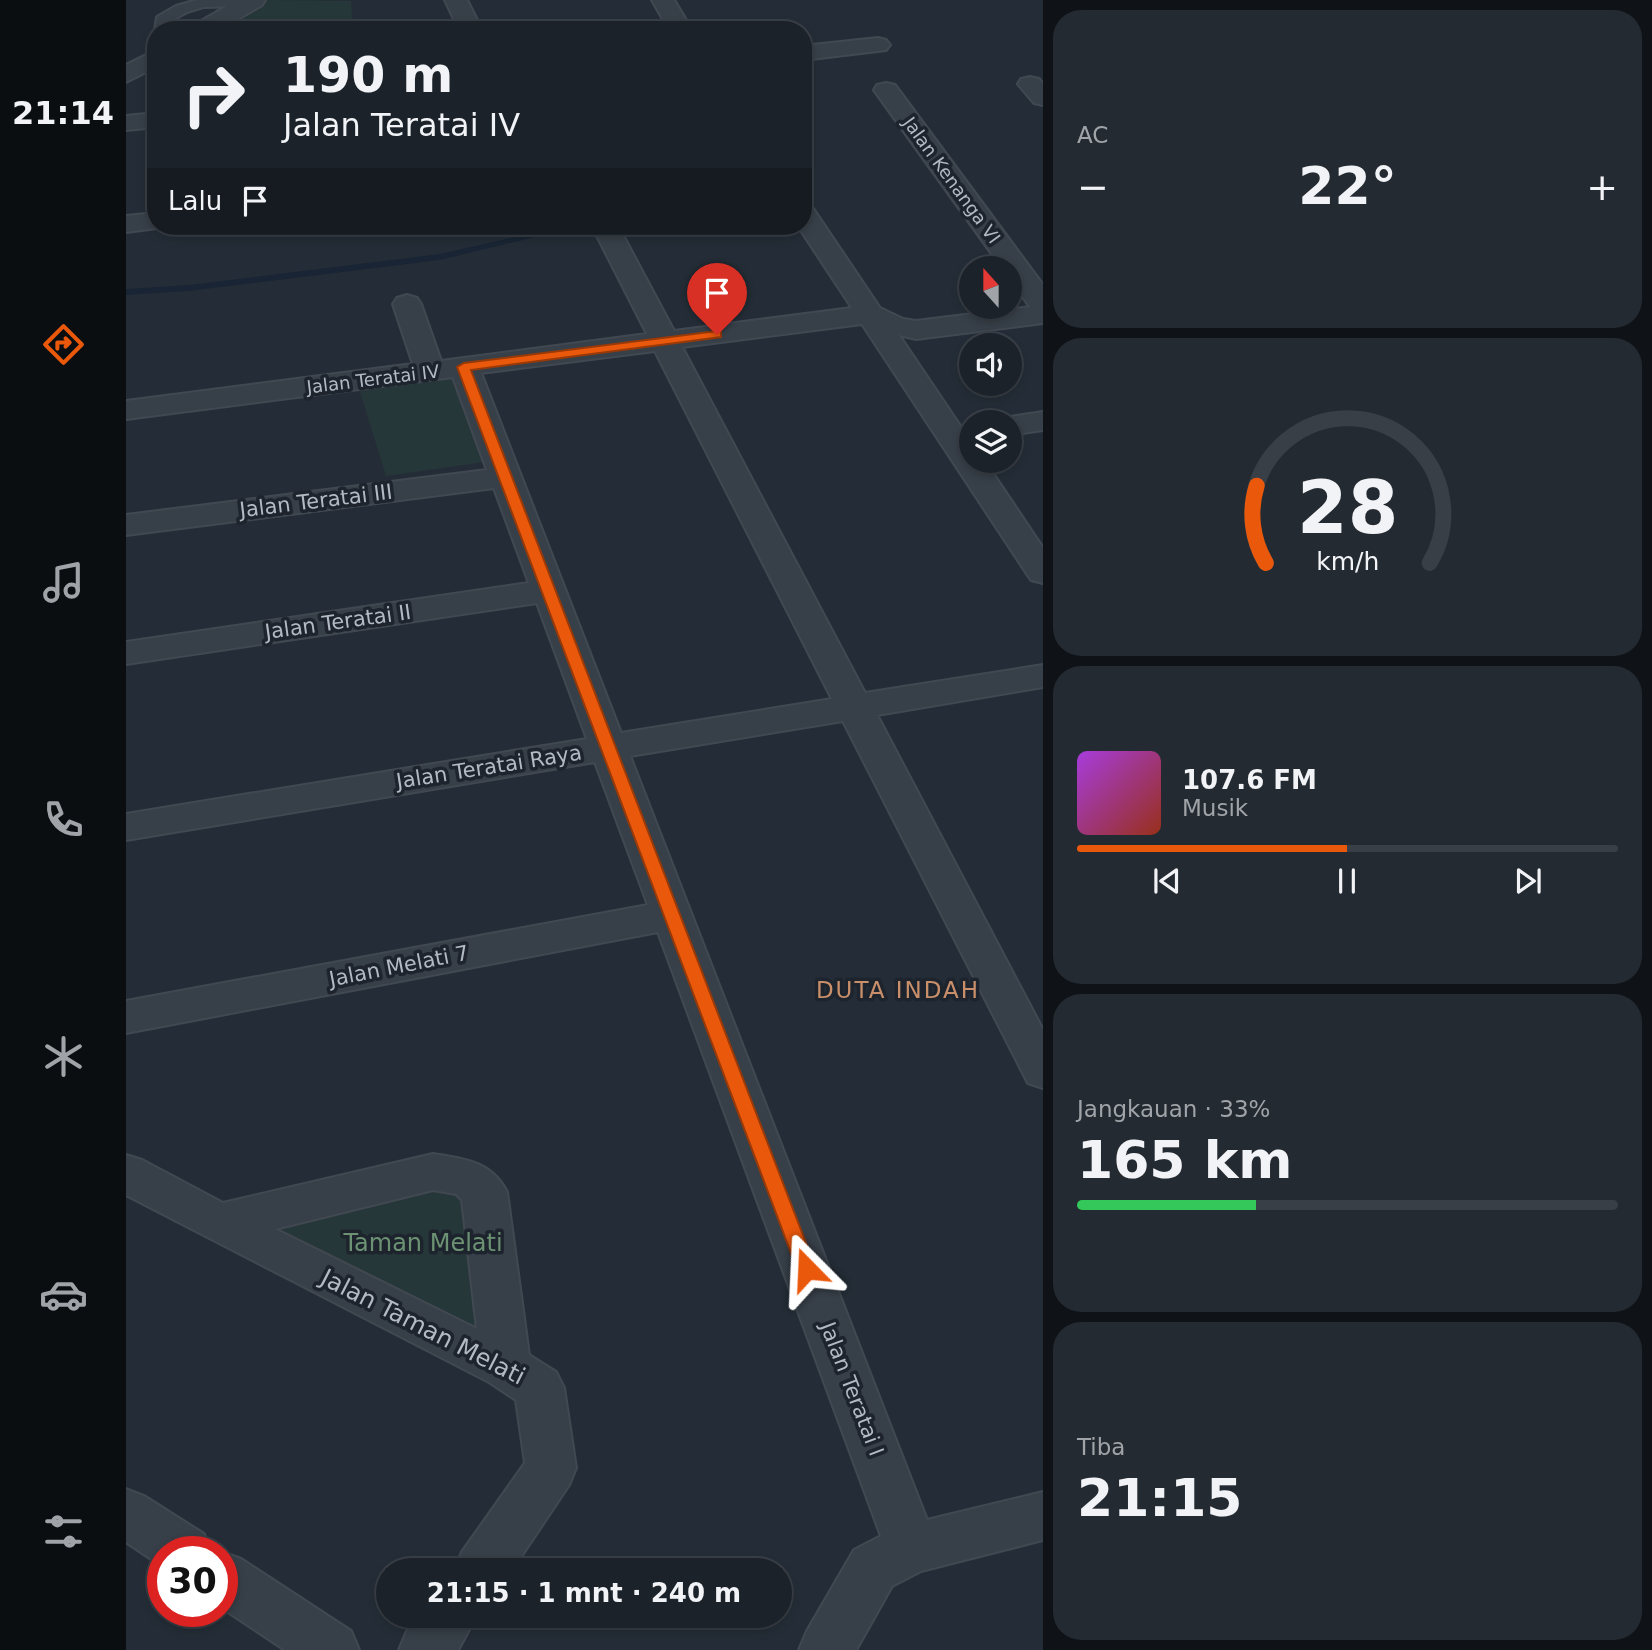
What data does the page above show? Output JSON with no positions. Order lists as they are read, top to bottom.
{
  "streets": {
    "street": [
      "Jalan Kenanga VI",
      "Jalan Teratai IV",
      "Jalan Teratai III",
      "Jalan Teratai II",
      "Jalan Teratai Raya",
      "Jalan Melati 7",
      "Jalan Taman Melati",
      "Jalan Teratai I"
    ]
  },
  "crossings": [
    ["Jalan Teratai IV", "Jalan Teratai I"],
    ["Jalan Teratai III", "Jalan Teratai I"],
    ["Jalan Teratai II", "Jalan Teratai I"],
    ["Jalan Teratai Raya", "Jalan Teratai I"],
    ["Jalan Melati 7", "Jalan Teratai I"]
  ],
  "districts": ["DUTA INDAH"],
  "parks": ["Taman Melati"],
  "north": "top",
  "page": {
    "tabs": "21:14",
    "tile": [
      "AC",
      ["Jangkauan · 33%", "165 km"],
      ["Tiba", "21:15"]
    ],
    "turn": ["190 m", "Jalan Teratai IV"],
    "heat": ["−", "22°", "+"],
    "then": "Lalu",
    "song": ["107.6 FM", "Musik"],
    "limit": "30",
    "trip": "21:15 · 1 mnt · 240 m",
    "gauge": ["28", "km/h"]
  }
}
